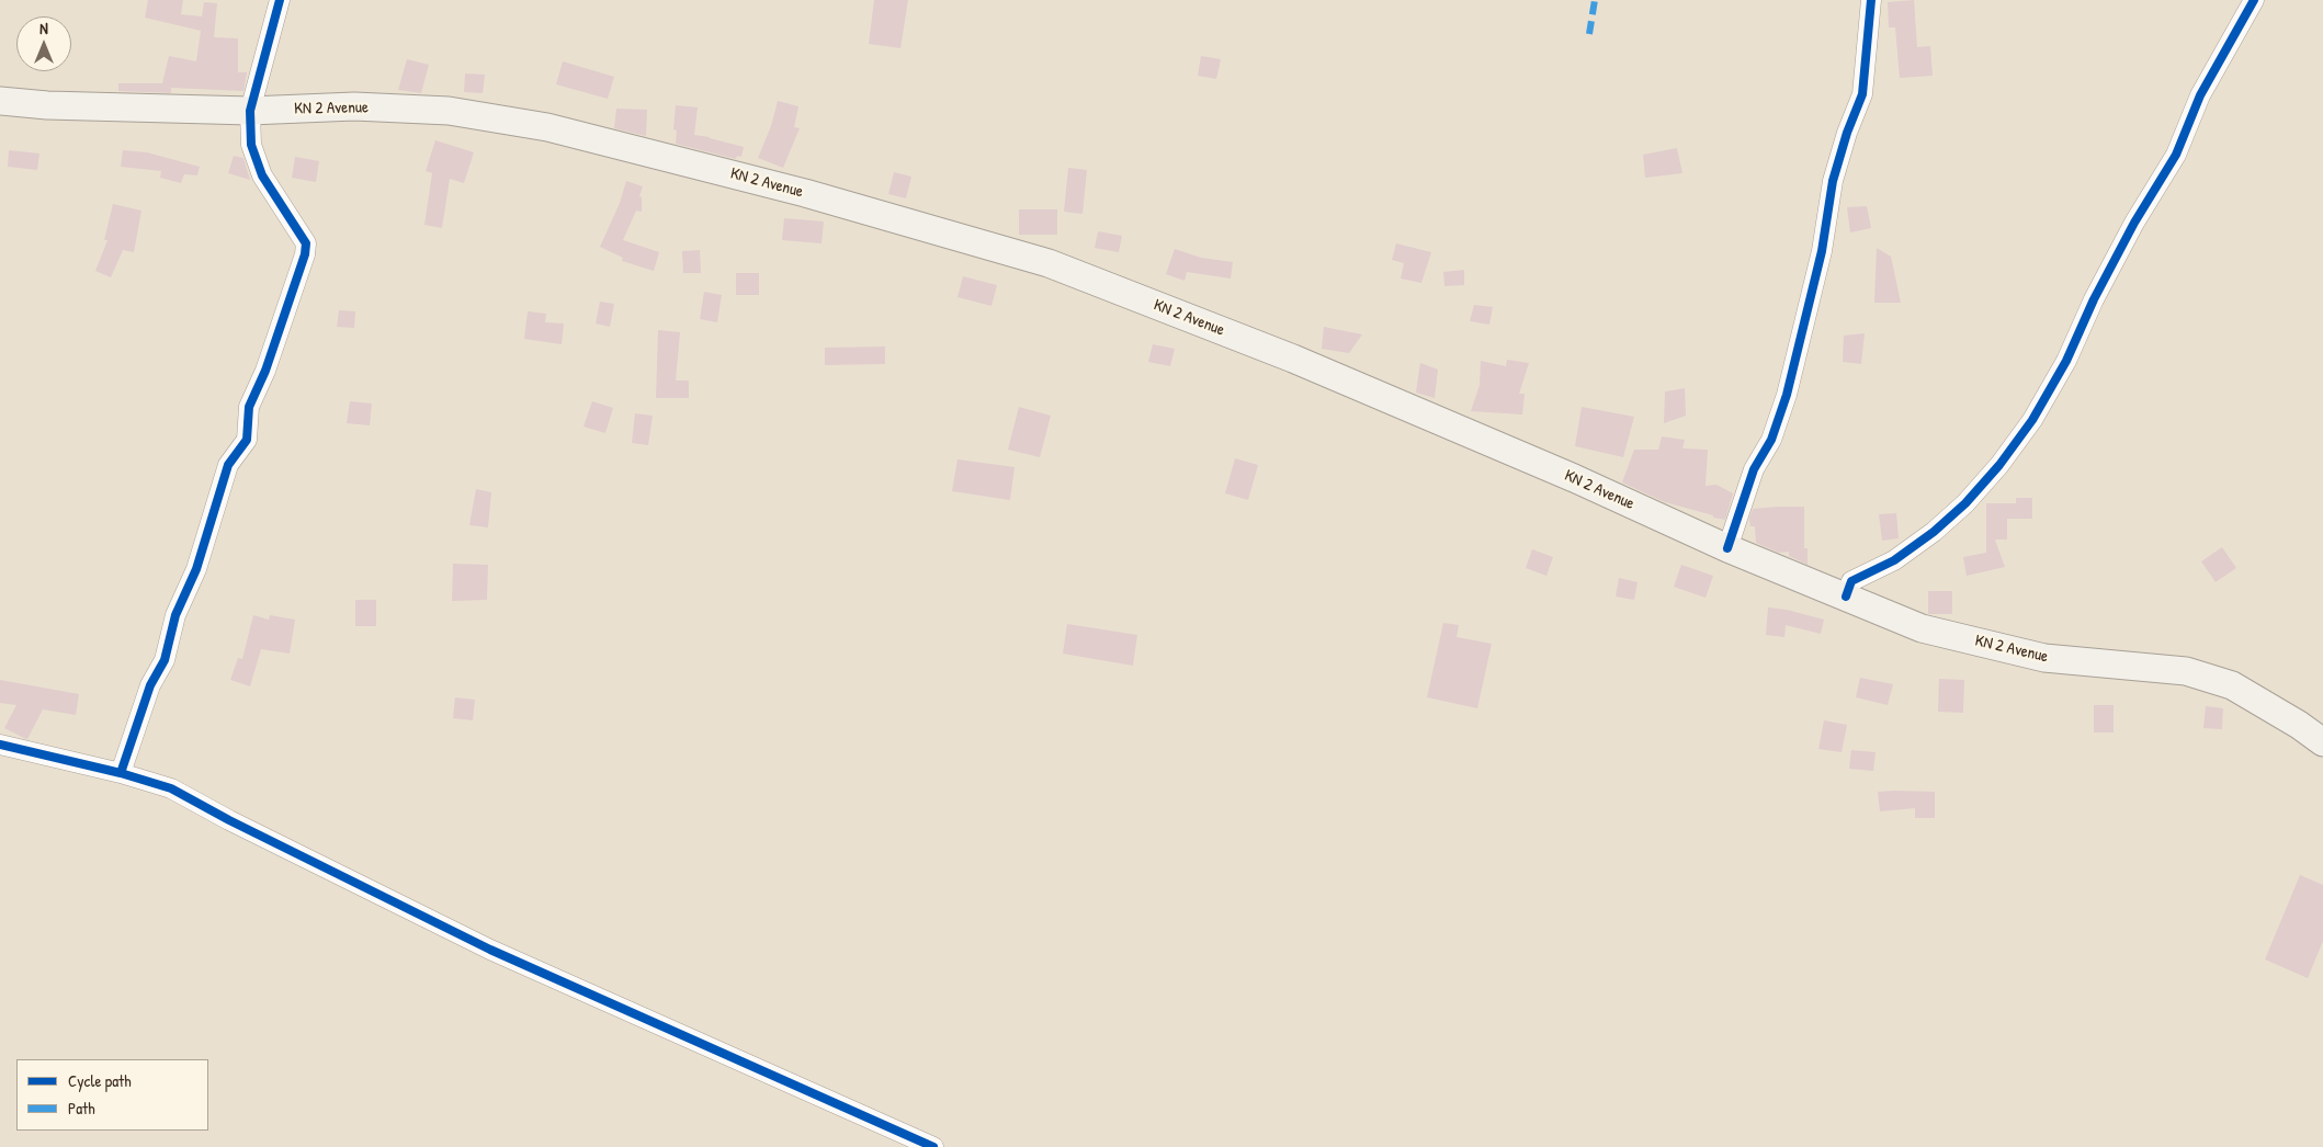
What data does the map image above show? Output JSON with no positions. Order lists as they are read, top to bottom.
{
  "streets": {
    "main road": ["KN 2 Avenue"]
  },
  "legend": ["Cycle path", "Path"],
  "north": "top"
}
